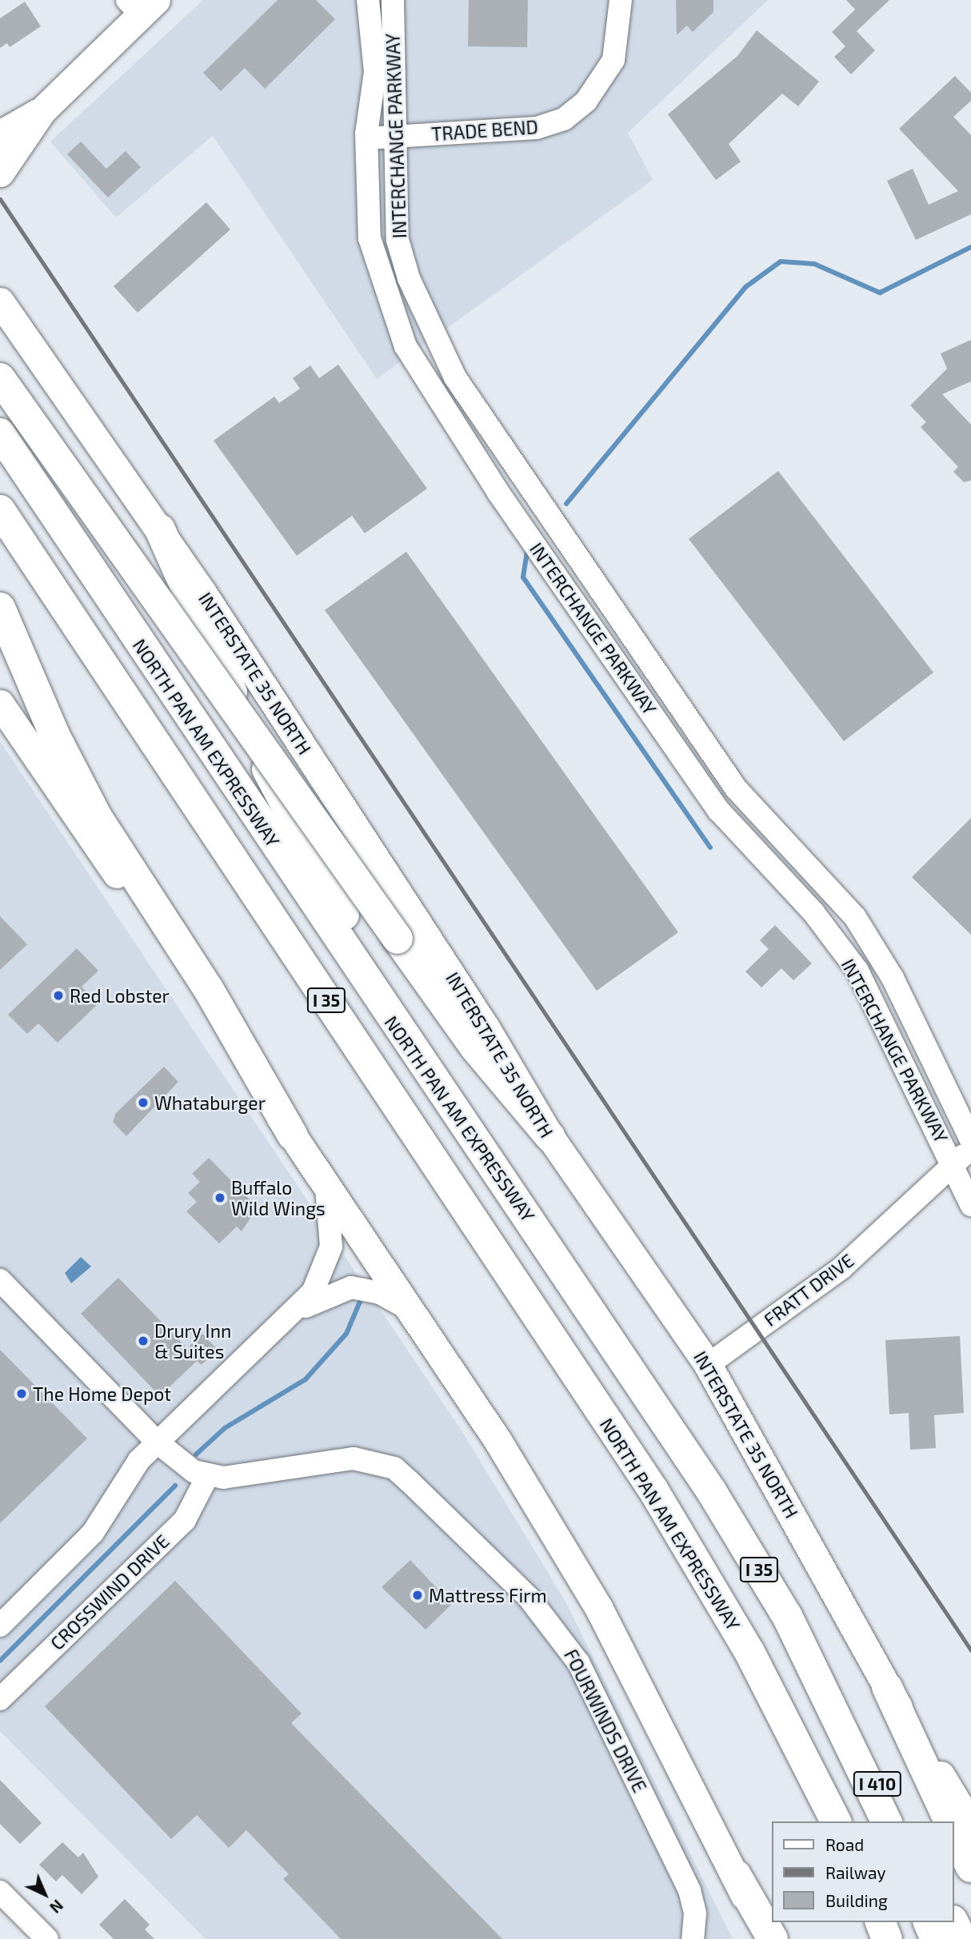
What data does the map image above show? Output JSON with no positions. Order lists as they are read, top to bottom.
{
  "streets": {
    "highway": ["NORTH PAN AM EXPRESSWAY", "I 35", "I 410"],
    "main road": ["INTERSTATE 35 NORTH"],
    "street": [
      "TRADE BEND",
      "INTERCHANGE PARKWAY",
      "FRATT DRIVE",
      "CROSSWIND DRIVE",
      "FOURWINDS DRIVE"
    ]
  },
  "crossings": [
    ["TRADE BEND", "INTERCHANGE PARKWAY"],
    ["INTERCHANGE PARKWAY", "FRATT DRIVE"],
    ["INTERSTATE 35 NORTH", "FRATT DRIVE"],
    ["NORTH PAN AM EXPRESSWAY", "I 410"],
    ["CROSSWIND DRIVE", "FOURWINDS DRIVE"]
  ],
  "places": [
    "Red Lobster",
    "Whataburger",
    "Buffalo Wild Wings",
    "Drury Inn & Suites",
    "The Home Depot",
    "Mattress Firm"
  ],
  "legend": ["Road", "Railway", "Building"],
  "north": "bottom right"
}
